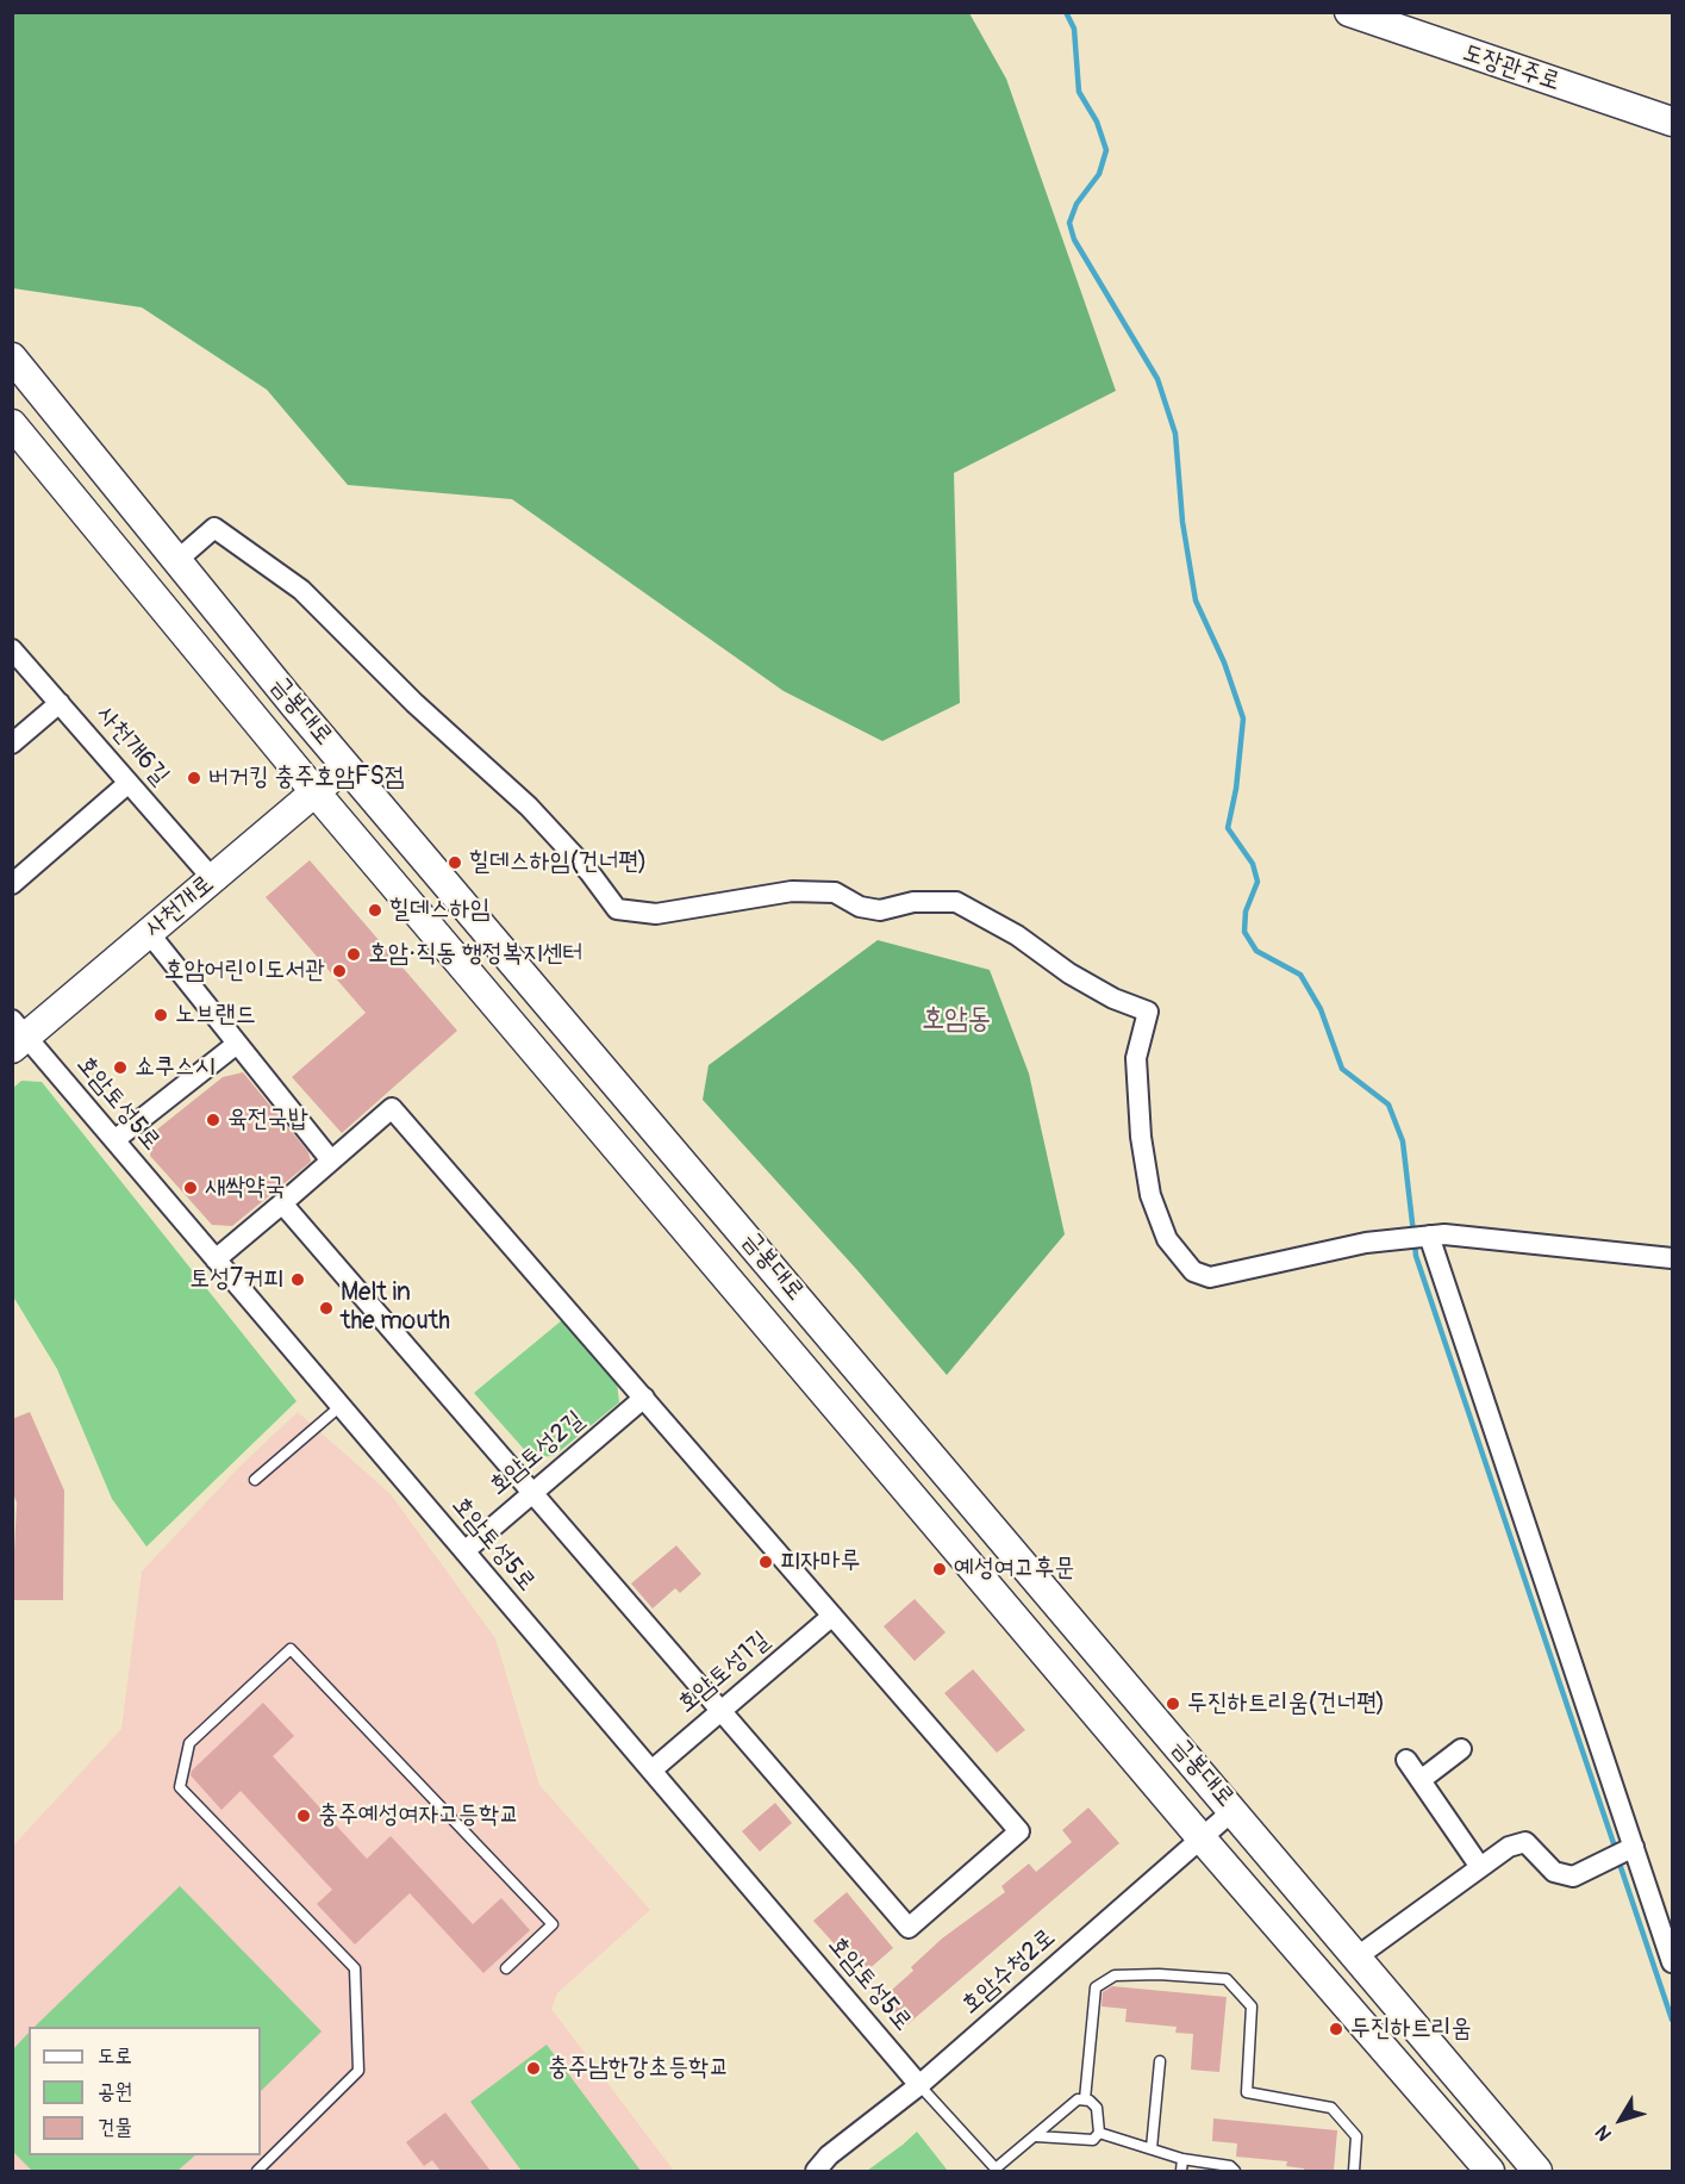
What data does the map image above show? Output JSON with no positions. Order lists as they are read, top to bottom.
{
  "streets": {
    "street": [
      "도장관주로",
      "금봉대로",
      "사천개6길",
      "사천개로",
      "호암토성5로",
      "호암토성2길",
      "호암토성1길",
      "호암수청2로"
    ]
  },
  "crossings": [
    ["금봉대로", "사천개로"],
    ["금봉대로", "호암수청2로"],
    ["사천개6길", "사천개로"],
    ["사천개로", "호암토성5로"],
    ["호암토성5로", "호암토성2길"],
    ["호암토성5로", "호암토성1길"],
    ["호암토성5로", "호암수청2로"]
  ],
  "districts": ["호암동"],
  "places": [
    "버거킹 충주호암FS점",
    "힐데스하임(건너편)",
    "힐데스하임",
    "호암·직동 행정복지센터",
    "호암어린이도서관",
    "노브랜드",
    "쇼쿠스시",
    "육전국밥",
    "새싹약국",
    "토성7커피",
    "Melt in the mouth",
    "피자마루",
    "예성여고후문",
    "두진하트리움(건너편)",
    "충주예성여자고등학교",
    "두진하트리움",
    "충주남한강초등학교"
  ],
  "legend": ["도로", "공원", "건물"],
  "north": "bottom left"
}
